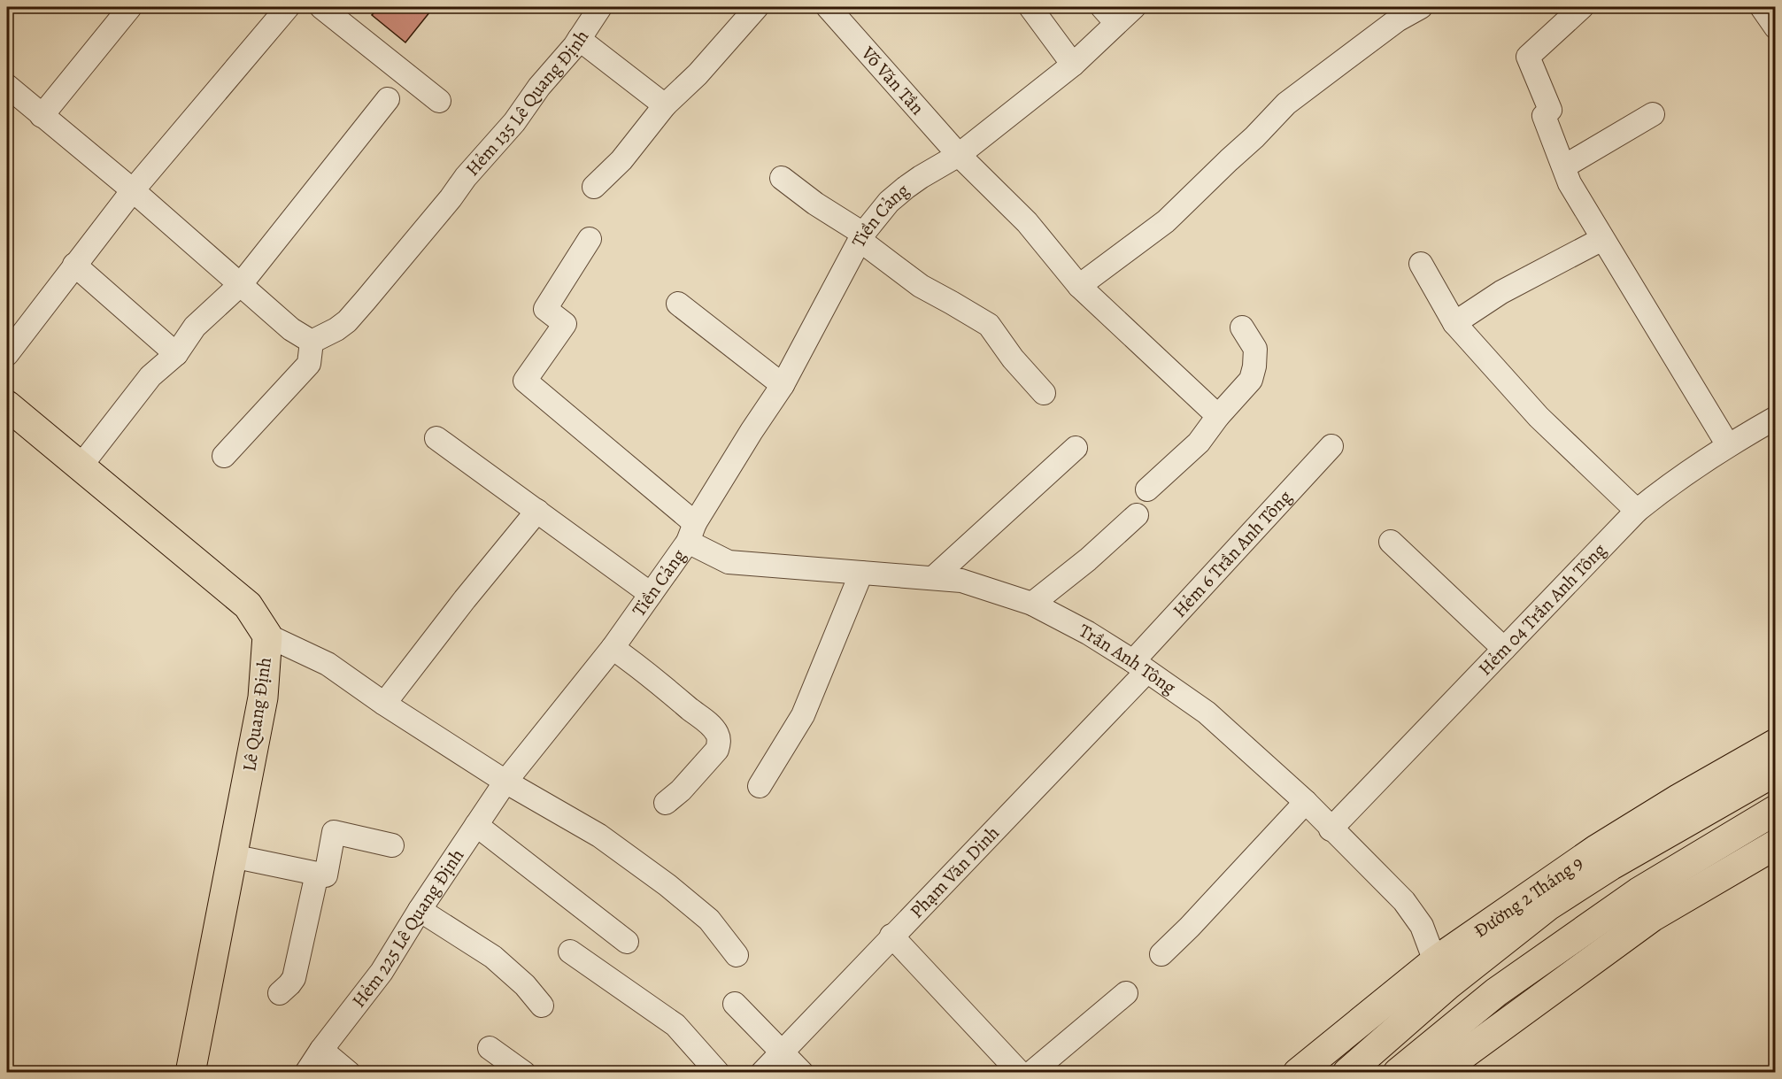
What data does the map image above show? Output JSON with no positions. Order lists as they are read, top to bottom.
{
  "streets": {
    "main road": ["Lê Quang Định", "Đường 2 Tháng 9"],
    "street": [
      "Võ Văn Tần",
      "Hẻm 135 Lê Quang Định",
      "Tiền Cảng",
      "Hẻm 6 Trần Anh Tông",
      "Hẻm 04 Trần Anh Tông",
      "Trần Anh Tông",
      "Phạm Văn Dinh",
      "Hẻm 225 Lê Quang Định"
    ]
  },
  "crossings": [
    ["Võ Văn Tần", "Tiền Cảng"],
    ["Tiền Cảng", "Trần Anh Tông"],
    ["Tiền Cảng", "Hẻm 225 Lê Quang Định"],
    ["Hẻm 6 Trần Anh Tông", "Trần Anh Tông"],
    ["Hẻm 6 Trần Anh Tông", "Phạm Văn Dinh"],
    ["Hẻm 04 Trần Anh Tông", "Trần Anh Tông"],
    ["Trần Anh Tông", "Phạm Văn Dinh"],
    ["Trần Anh Tông", "Đường 2 Tháng 9"]
  ]
}
